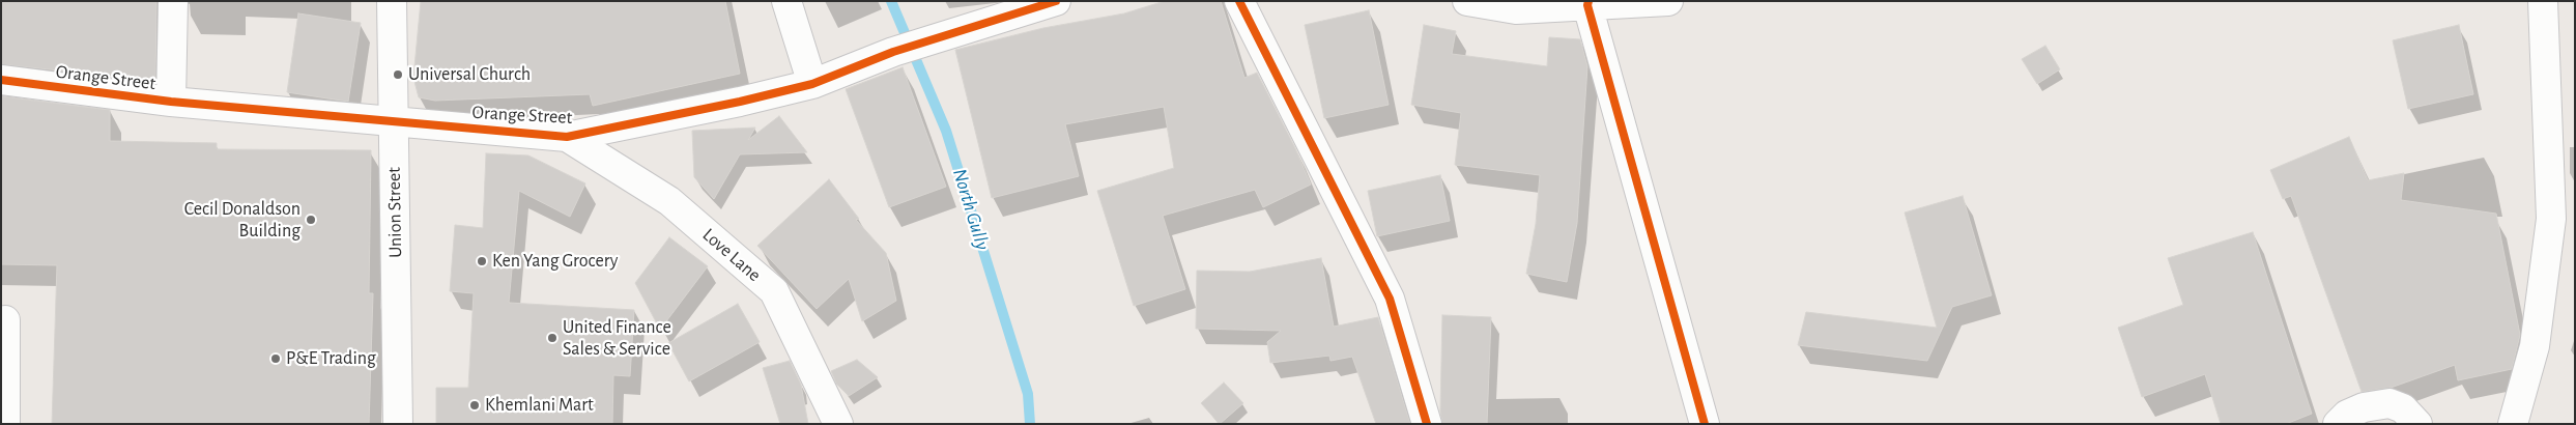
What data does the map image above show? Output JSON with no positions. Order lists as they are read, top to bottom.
{
  "streets": {
    "street": ["Orange Street", "Union Street", "Love Lane"]
  },
  "crossings": [
    ["Orange Street", "Union Street"],
    ["Orange Street", "Love Lane"]
  ],
  "water": ["North Gully"],
  "places": [
    "Universal Church",
    "Cecil Donaldson Building",
    "Ken Yang Grocery",
    "United Finance Sales & Service",
    "P&E Trading",
    "Khemlani Mart"
  ]
}
